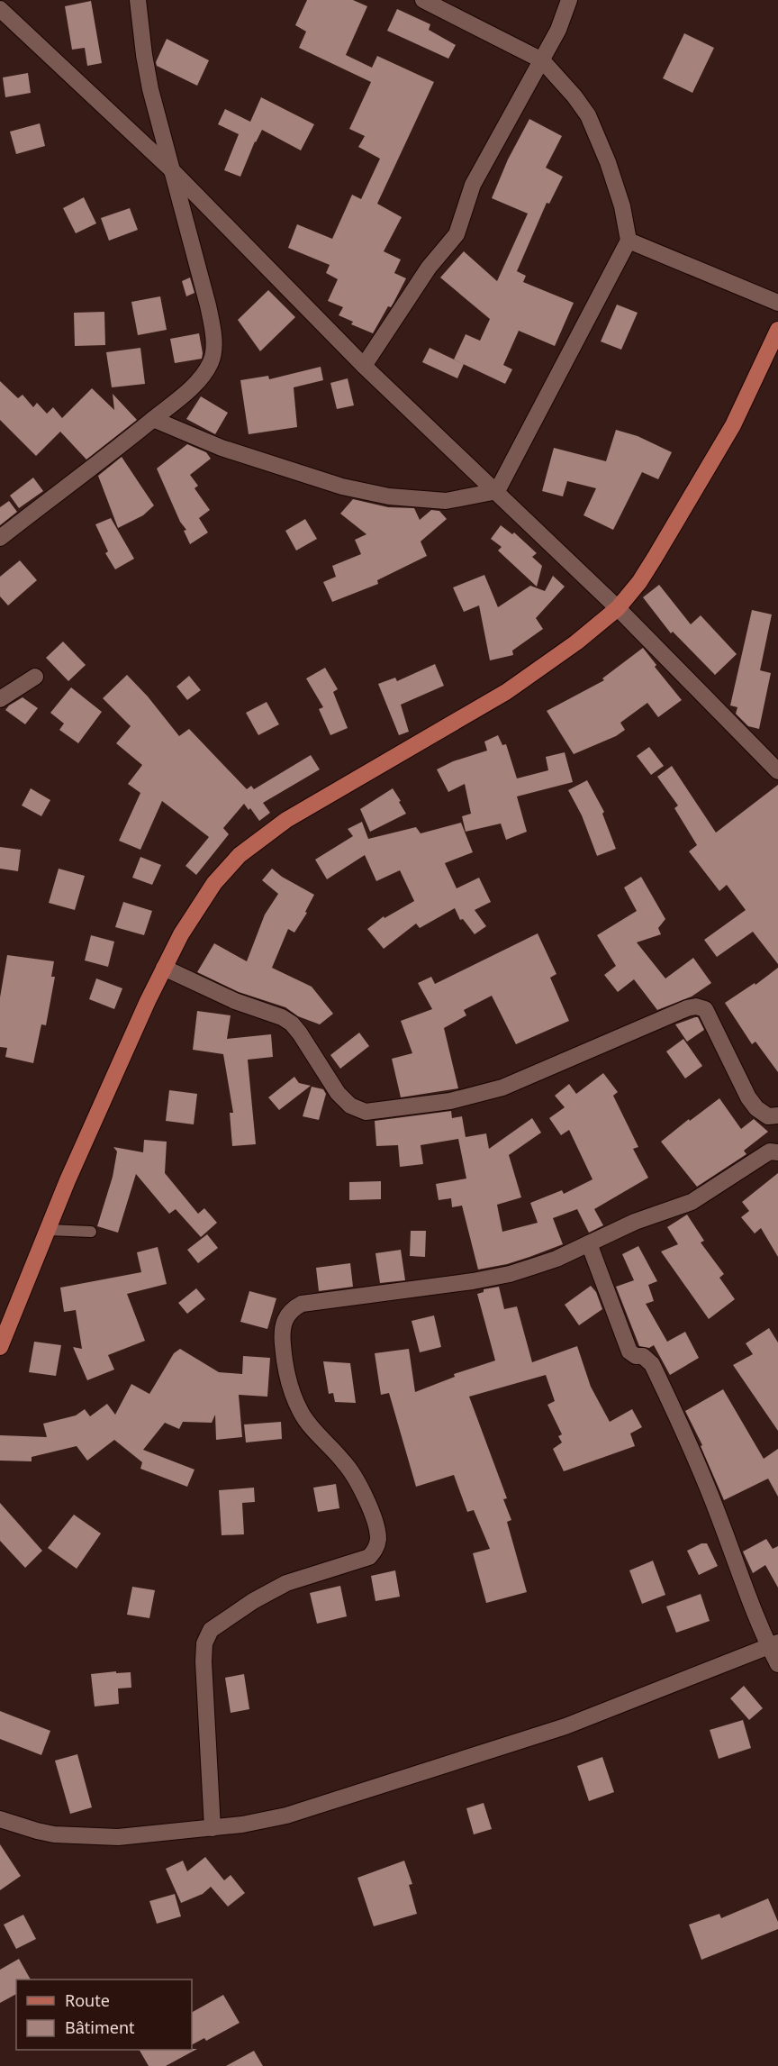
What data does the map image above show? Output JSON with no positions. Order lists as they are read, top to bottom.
{
  "legend": ["Route", "Bâtiment"]
}
